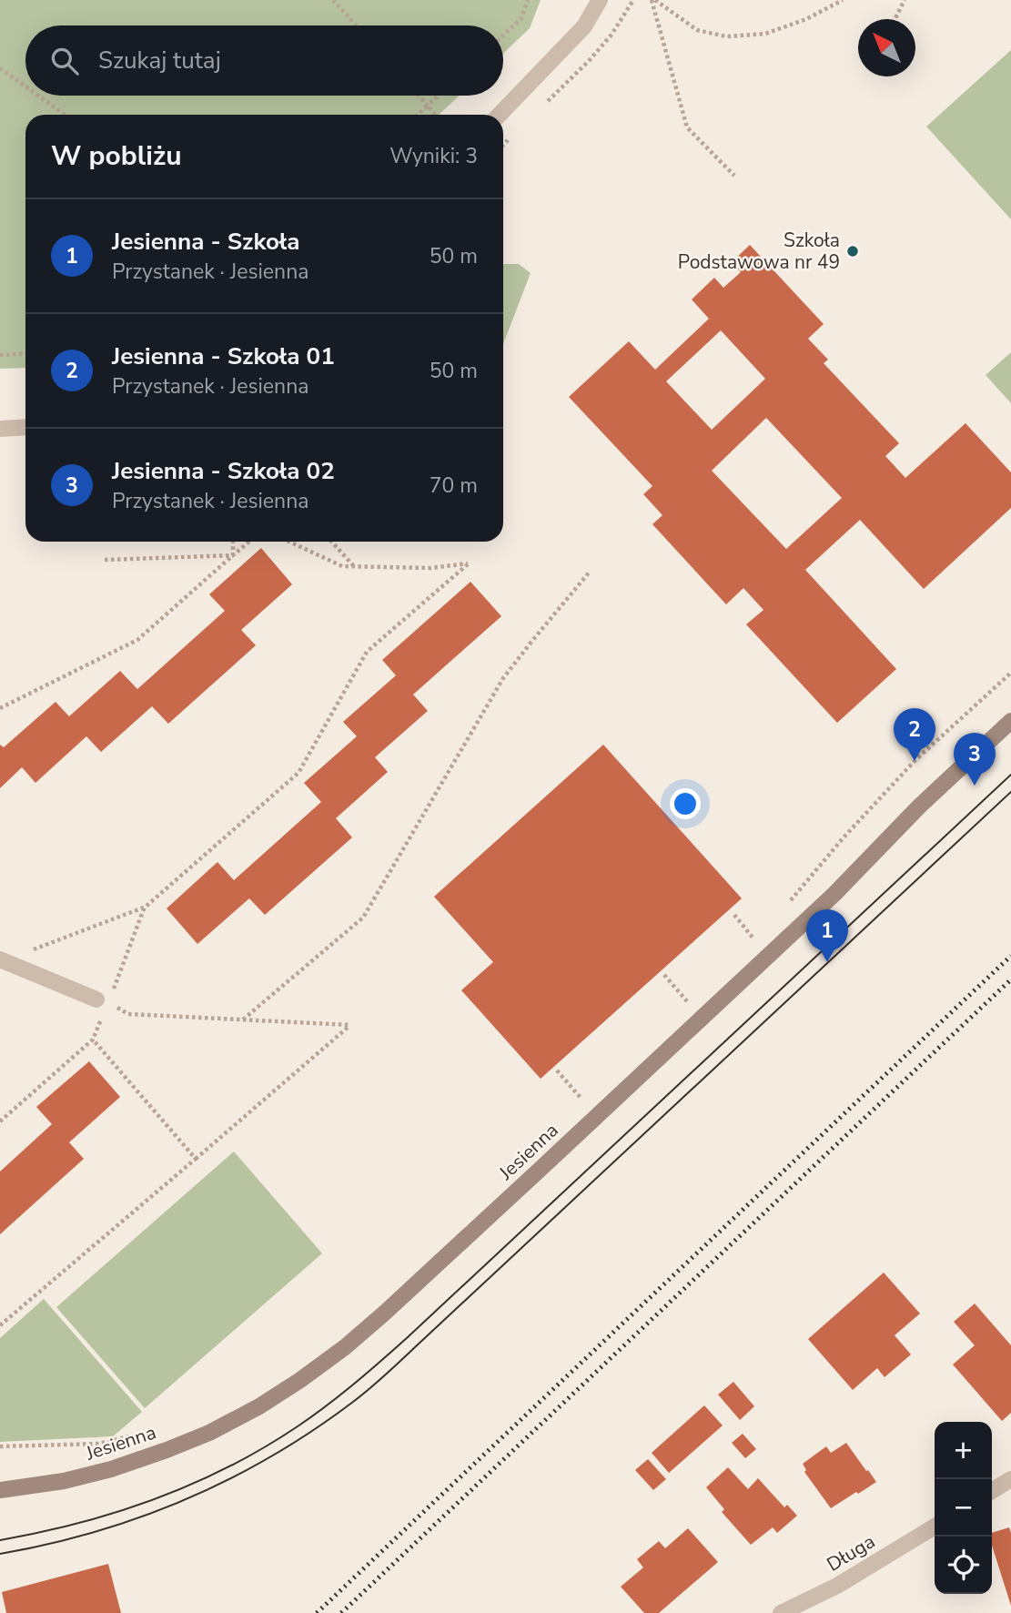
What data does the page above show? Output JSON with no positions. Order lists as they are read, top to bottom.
{
  "streets": {
    "street": ["Jesienna", "Długa"]
  },
  "places": ["Szkoła Podstawowa nr 49"],
  "north": "top left",
  "page": {
    "search": "Szukaj tutaj",
    "heading": ["W pobliżu", "Wyniki: 3"],
    "list": [
      {
        "mark": "1",
        "name": "Jesienna - Szkoła",
        "note": "Przystanek · Jesienna",
        "value": "50 m"
      },
      {
        "mark": "2",
        "name": "Jesienna - Szkoła 01",
        "note": "Przystanek · Jesienna",
        "value": "50 m"
      },
      {
        "mark": "3",
        "name": "Jesienna - Szkoła 02",
        "note": "Przystanek · Jesienna",
        "value": "70 m"
      }
    ],
    "pins": ["2", "3", "1"],
    "map_buttons": ["+", "−"]
  }
}
